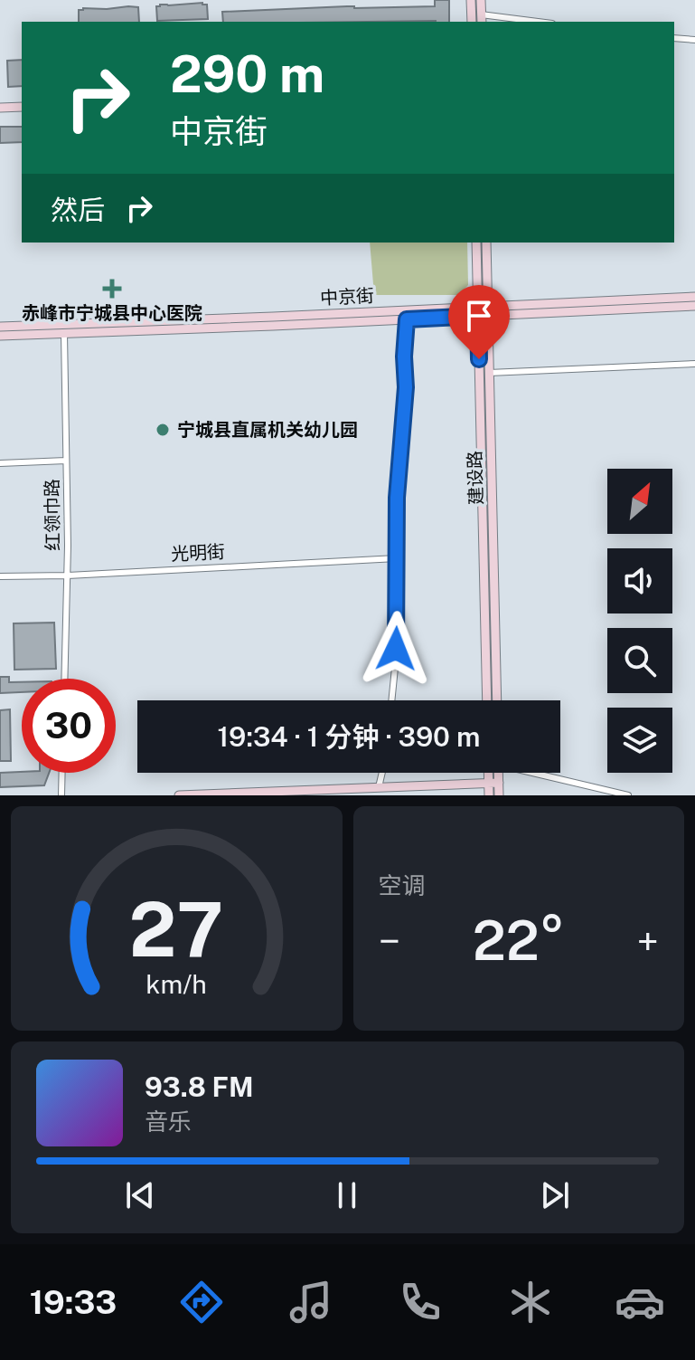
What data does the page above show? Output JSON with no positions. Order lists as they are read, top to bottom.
{
  "streets": {
    "main road": ["中京街", "建设路"],
    "street": ["红领巾路", "光明街"]
  },
  "crossings": [
    ["中京街", "建设路"],
    ["中京街", "红领巾路"],
    ["红领巾路", "光明街"]
  ],
  "places": {
    "health": ["赤峰市宁城县中心医院"],
    "other": ["宁城县直属机关幼儿园"]
  },
  "north": "top right",
  "page": {
    "turn": ["290 m", "中京街"],
    "then": "然后",
    "limit": "30",
    "trip": "19:34 · 1 分钟 · 390 m",
    "tile": "空调",
    "heat": ["−", "22°", "+"],
    "song": ["93.8 FM", "音乐"],
    "tabs": "19:33",
    "gauge": ["27", "km/h"]
  }
}
